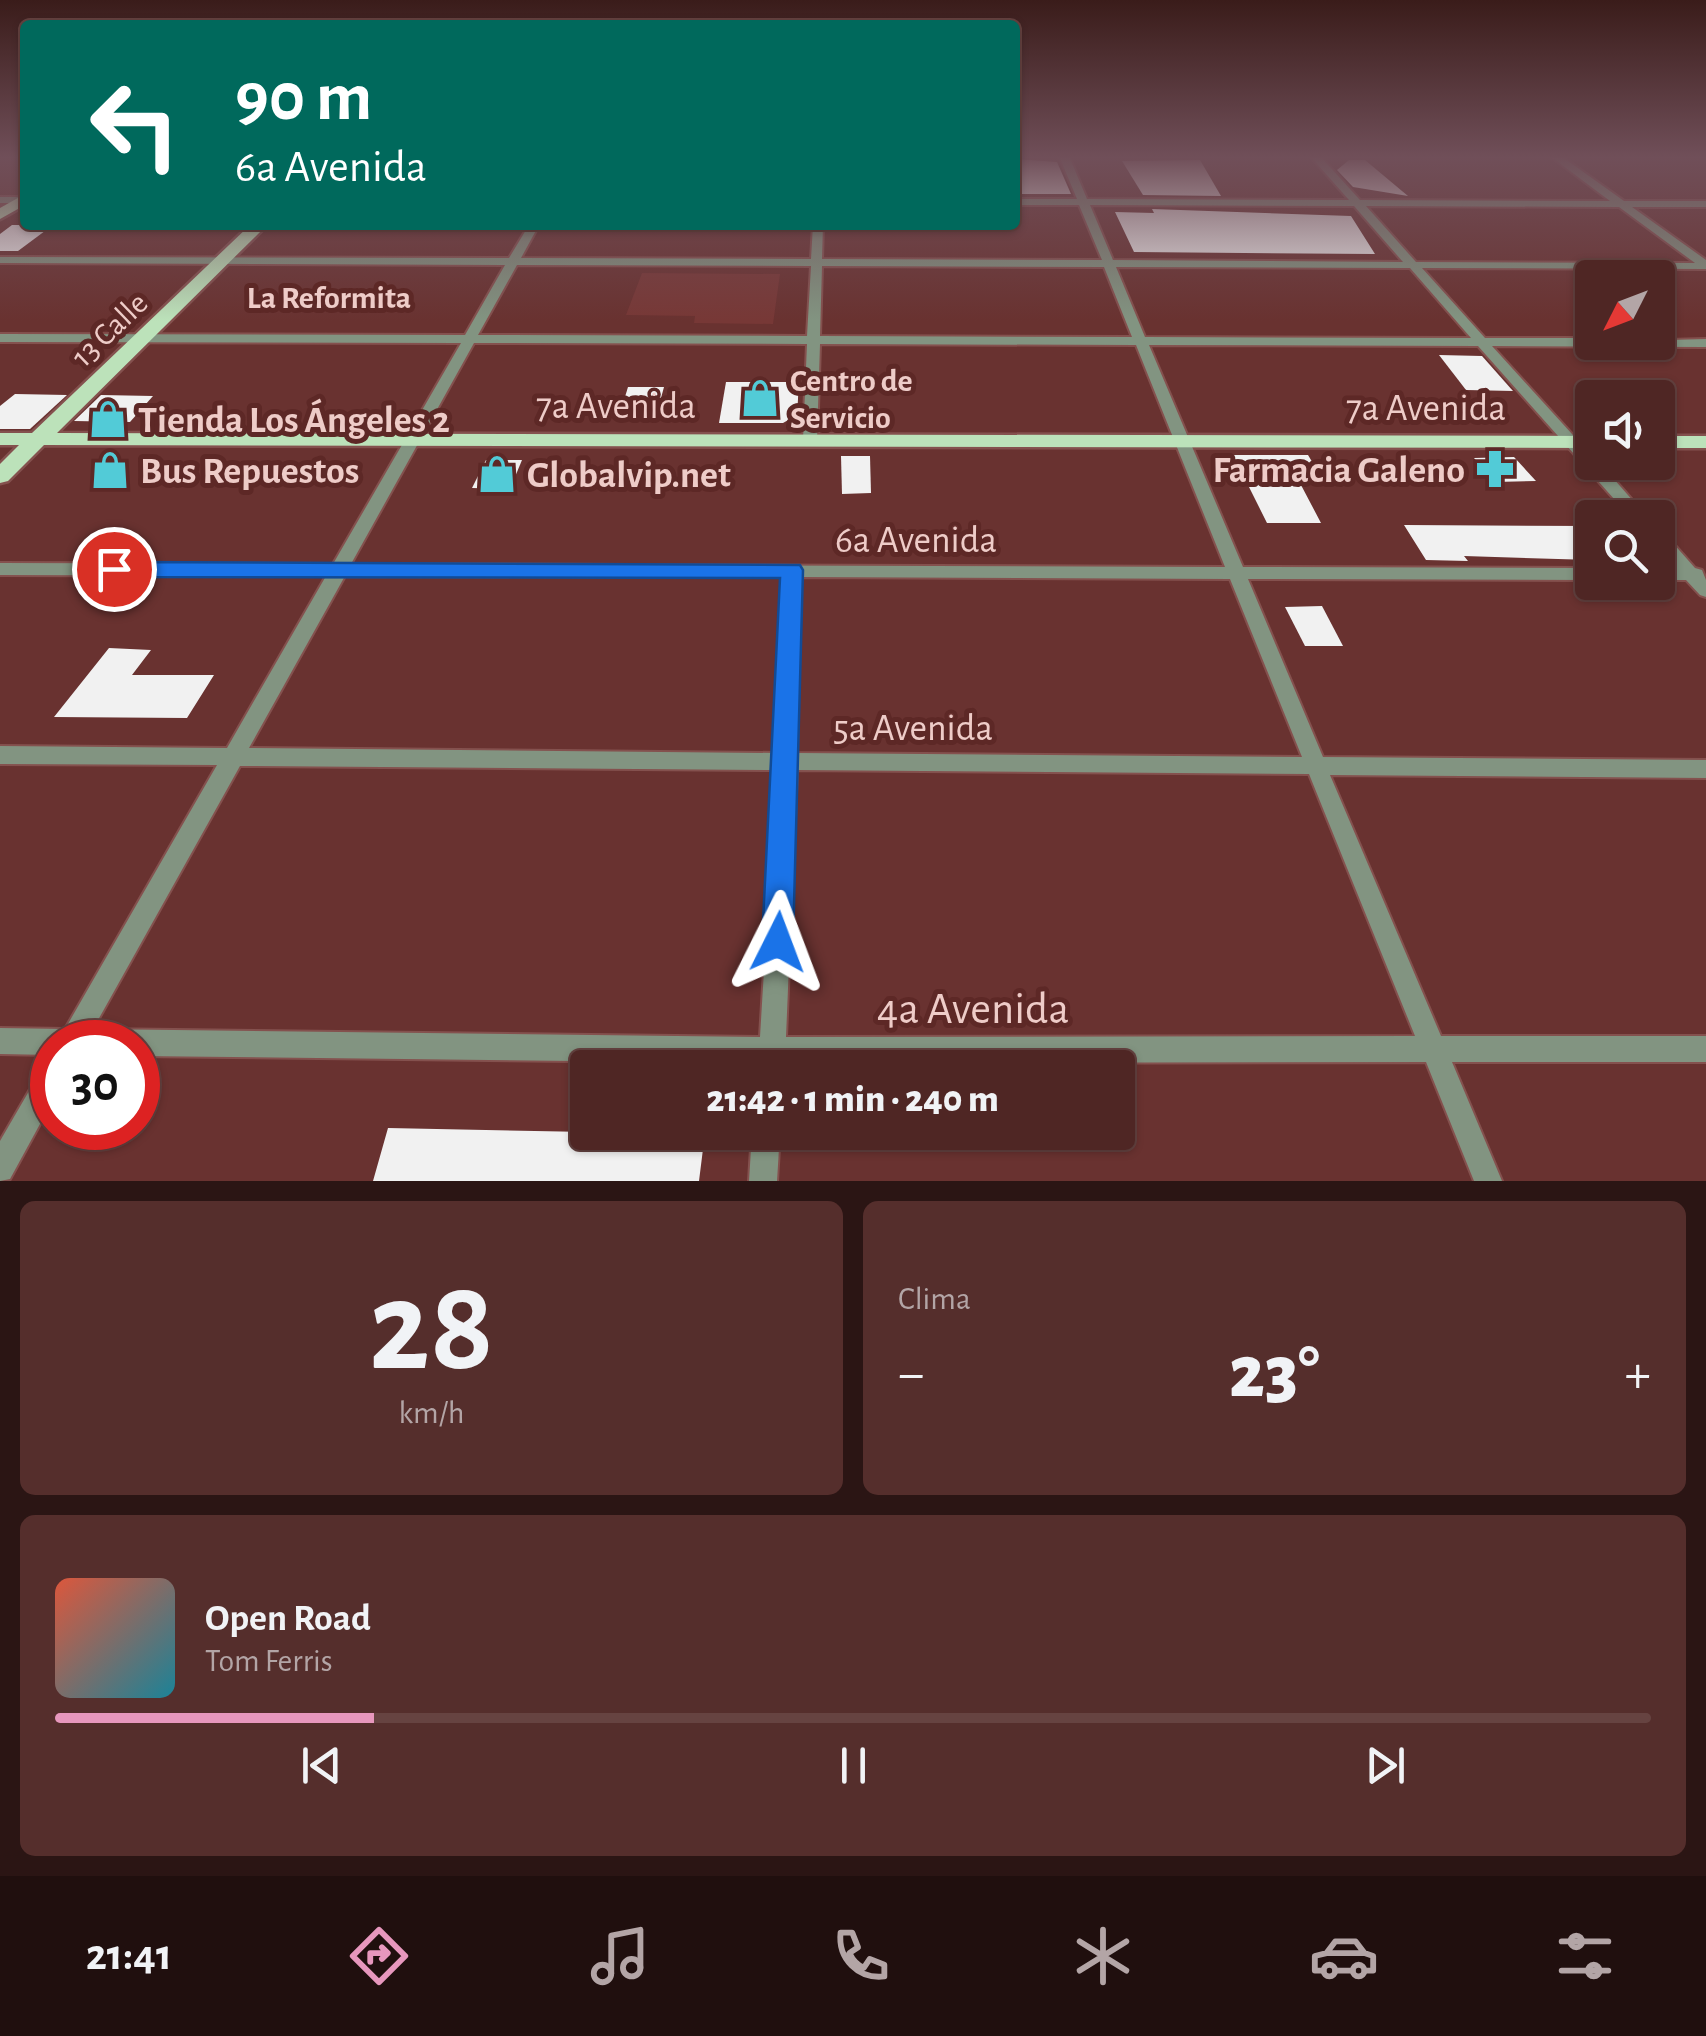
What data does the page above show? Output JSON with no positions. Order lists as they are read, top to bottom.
{
  "streets": {
    "main road": ["13 Calle", "7a Avenida"],
    "street": ["6a Avenida", "5a Avenida", "4a Avenida"]
  },
  "crossings": [
    ["13 Calle", "7a Avenida"]
  ],
  "districts": ["La Reformita"],
  "places": {
    "shop": [
      "Centro de Servicio",
      "Tienda Los Ángeles 2",
      "Bus Repuestos",
      "Globalvip.net"
    ],
    "pharmacy": ["Farmacia Galeno"]
  },
  "north": "bottom left",
  "page": {
    "turn": ["90 m", "6a Avenida"],
    "limit": "30",
    "trip": "21:42 · 1 min · 240 m",
    "tile": [
      ["28", "km/h"],
      "Clima"
    ],
    "heat": ["−", "23°", "+"],
    "song": ["Open Road", "Tom Ferris"],
    "tabs": "21:41"
  }
}
